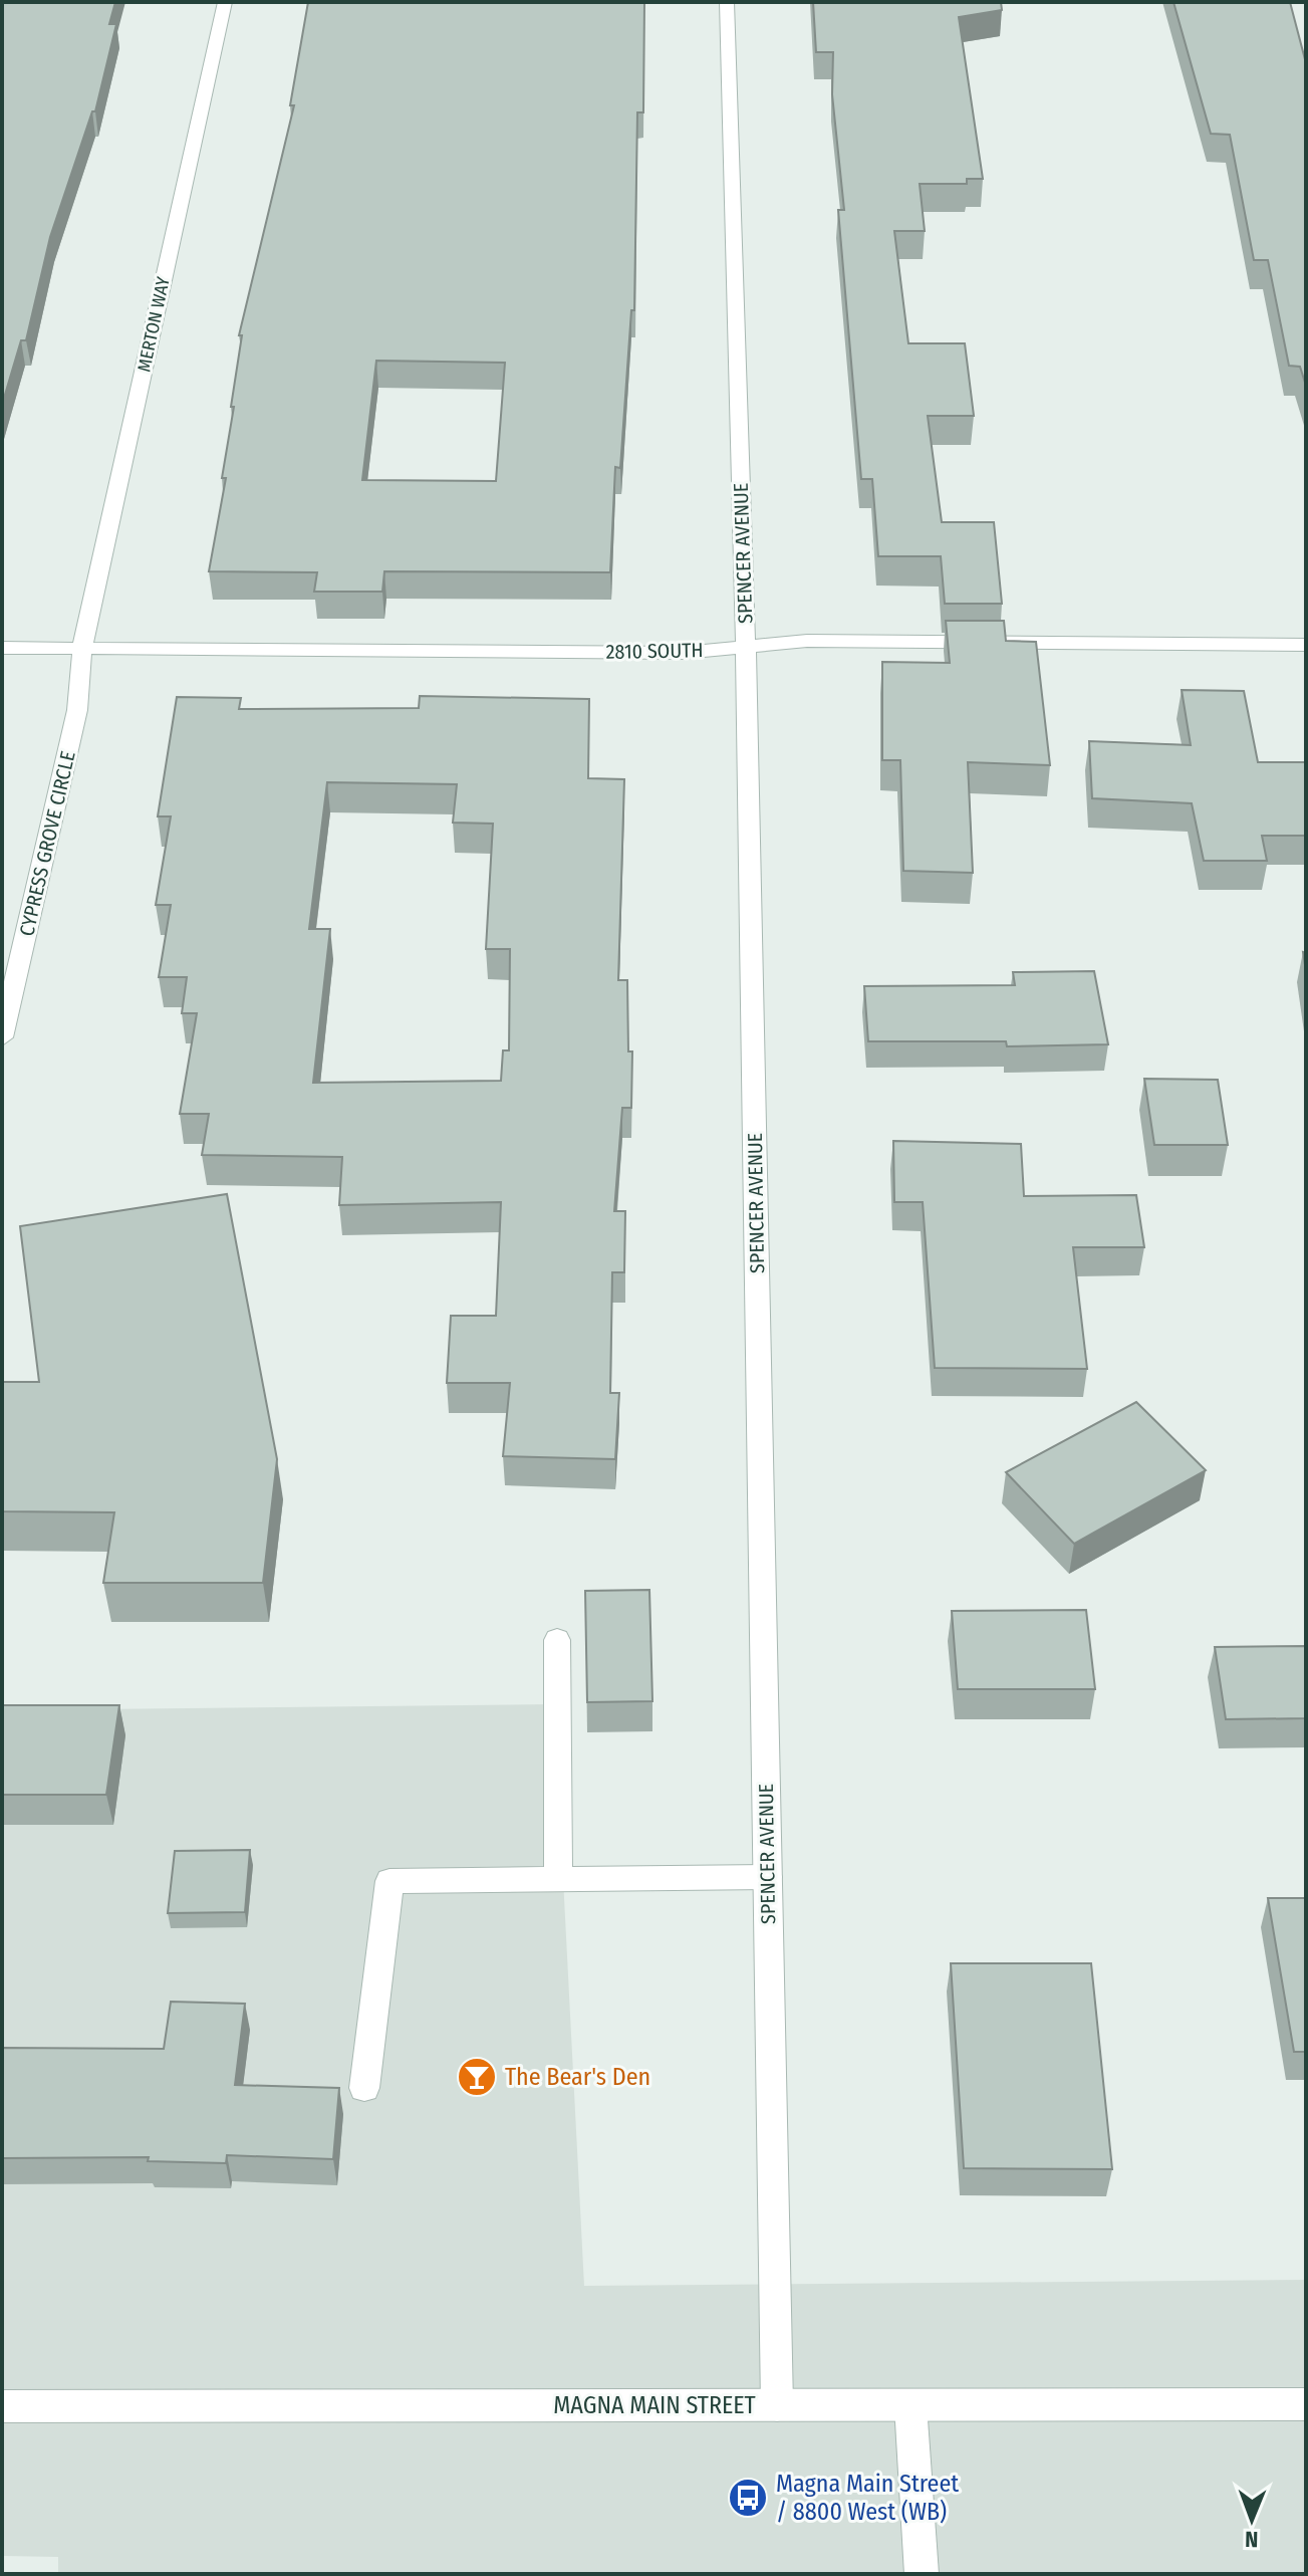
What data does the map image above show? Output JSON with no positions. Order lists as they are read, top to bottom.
{
  "streets": {
    "street": [
      "MERTON WAY",
      "SPENCER AVENUE",
      "2810 SOUTH",
      "CYPRESS GROVE CIRCLE",
      "MAGNA MAIN STREET"
    ]
  },
  "crossings": [
    ["MERTON WAY", "2810 SOUTH"],
    ["MERTON WAY", "CYPRESS GROVE CIRCLE"],
    ["SPENCER AVENUE", "2810 SOUTH"],
    ["SPENCER AVENUE", "MAGNA MAIN STREET"],
    ["2810 SOUTH", "CYPRESS GROVE CIRCLE"]
  ],
  "places": {
    "bar": ["The Bear's Den"],
    "bus stop": ["Magna Main Street / 8800 West (WB)"]
  },
  "north": "bottom"
}
